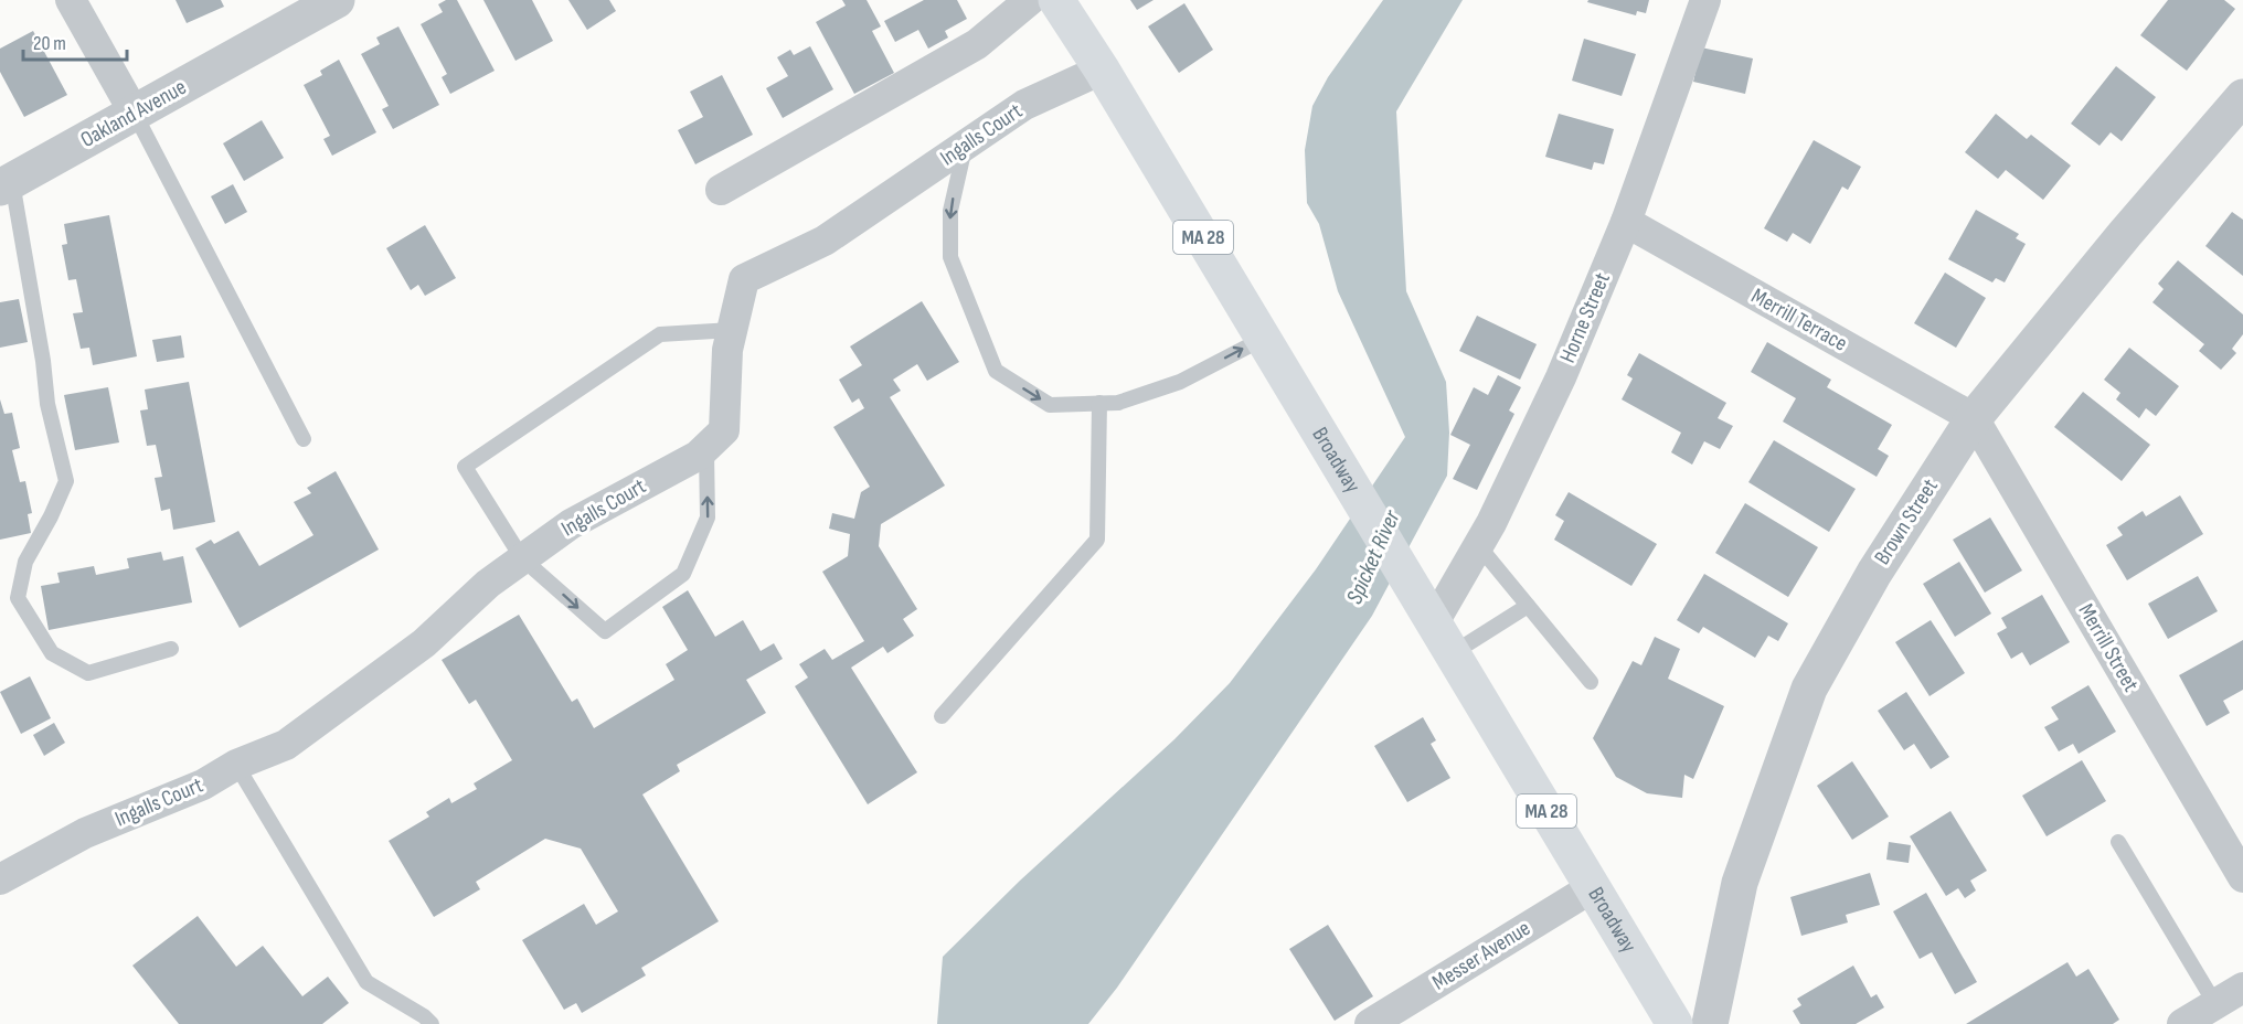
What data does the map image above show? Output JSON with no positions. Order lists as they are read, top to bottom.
{
  "streets": {
    "main road": ["MA 28", "Broadway"],
    "street": [
      "Oakland Avenue",
      "Ingalls Court",
      "Horne Street",
      "Merrill Terrace",
      "Brown Street",
      "Merrill Street",
      "Messer Avenue"
    ]
  },
  "crossings": [
    ["Ingalls Court", "Broadway"],
    ["Horne Street", "Merrill Terrace"],
    ["Horne Street", "Broadway"],
    ["Merrill Terrace", "Brown Street"],
    ["Merrill Terrace", "Merrill Street"],
    ["Broadway", "Messer Avenue"],
    ["Brown Street", "Merrill Street"]
  ],
  "water": ["Spicket River"],
  "scale_bar": "20 m"
}
